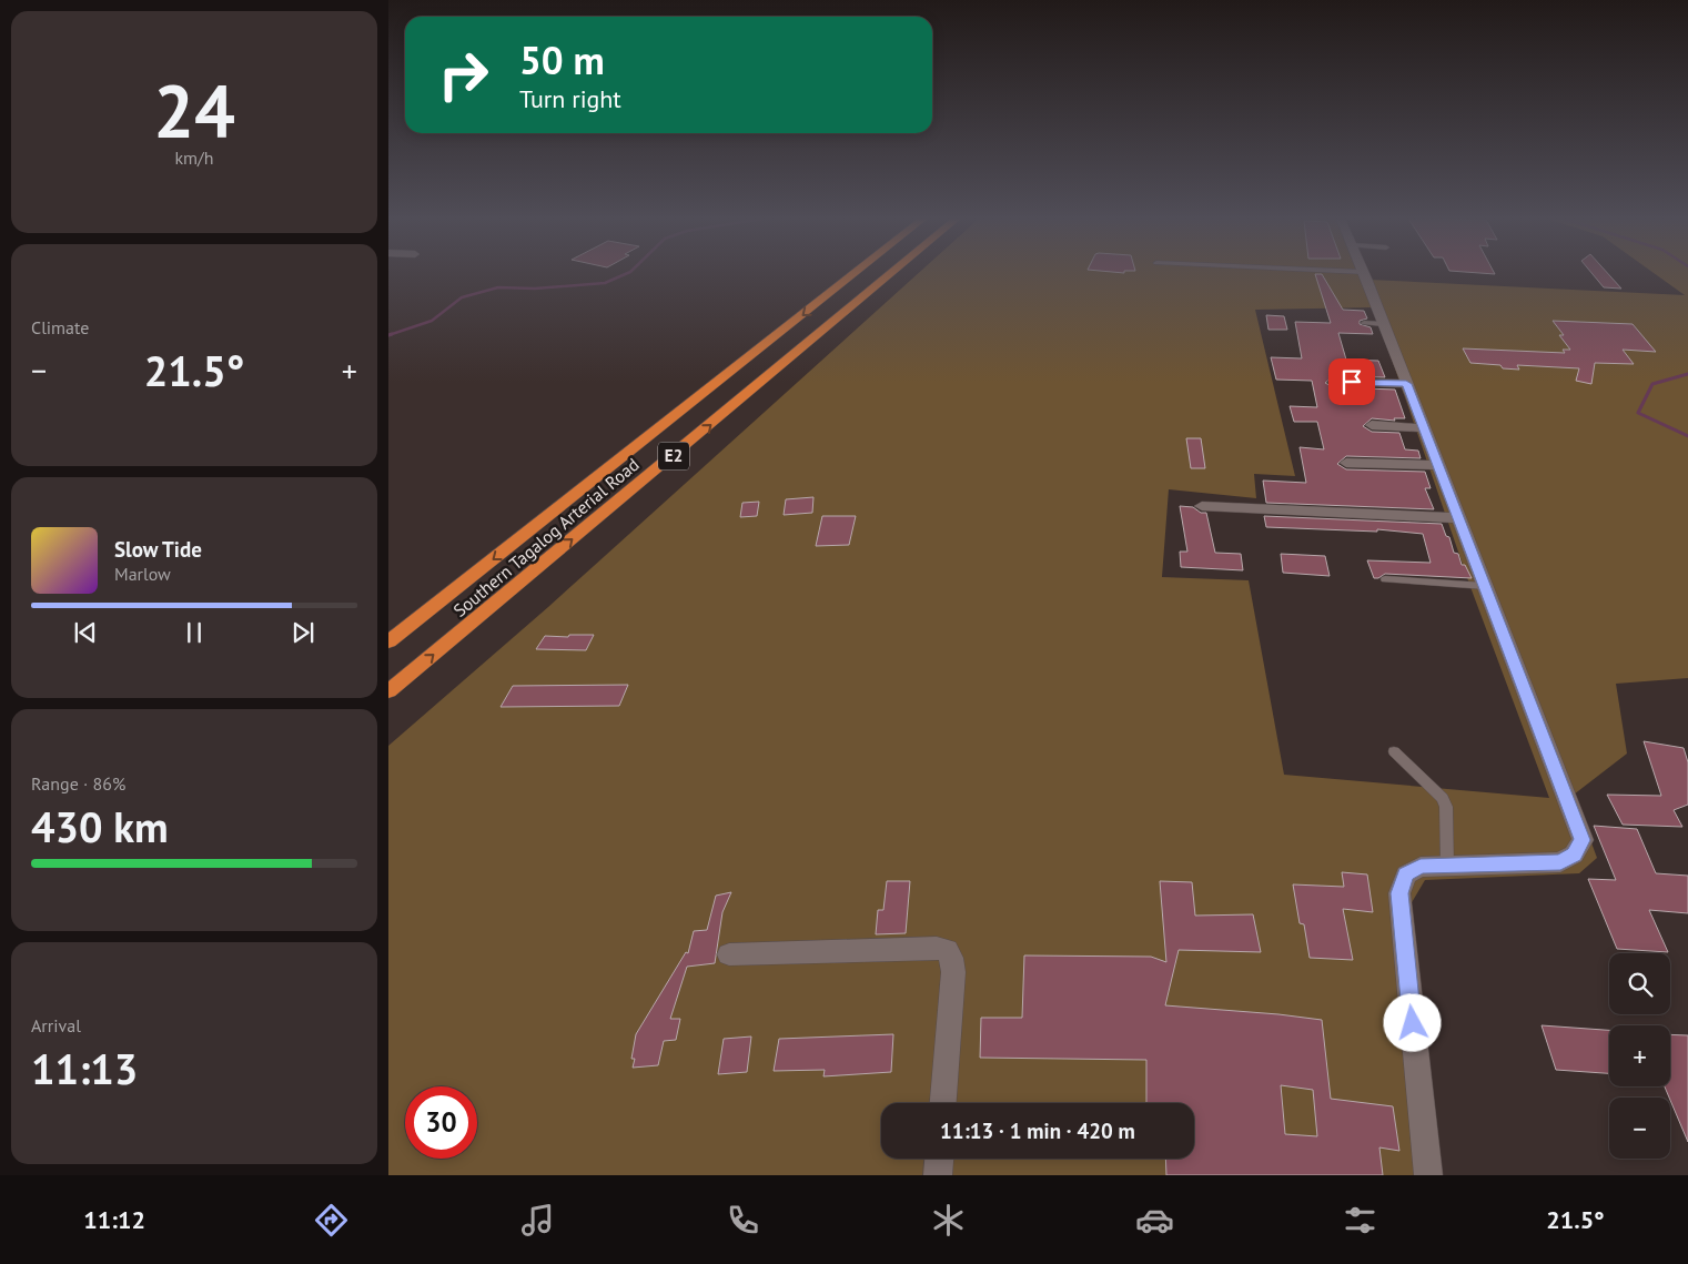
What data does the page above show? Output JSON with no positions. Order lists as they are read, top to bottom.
{
  "streets": {
    "highway": ["E2", "Southern Tagalog Arterial Road"]
  },
  "page": {
    "tile": [
      ["24", "km/h"],
      "Climate",
      ["Range · 86%", "430 km"],
      ["Arrival", "11:13"]
    ],
    "turn": ["50 m", "Turn right"],
    "heat": ["−", "21.5°", "+"],
    "song": ["Slow Tide", "Marlow"],
    "map_buttons": ["+", "−"],
    "limit": "30",
    "trip": "11:13 · 1 min · 420 m",
    "tabs": ["11:12", "21.5°"]
  }
}
